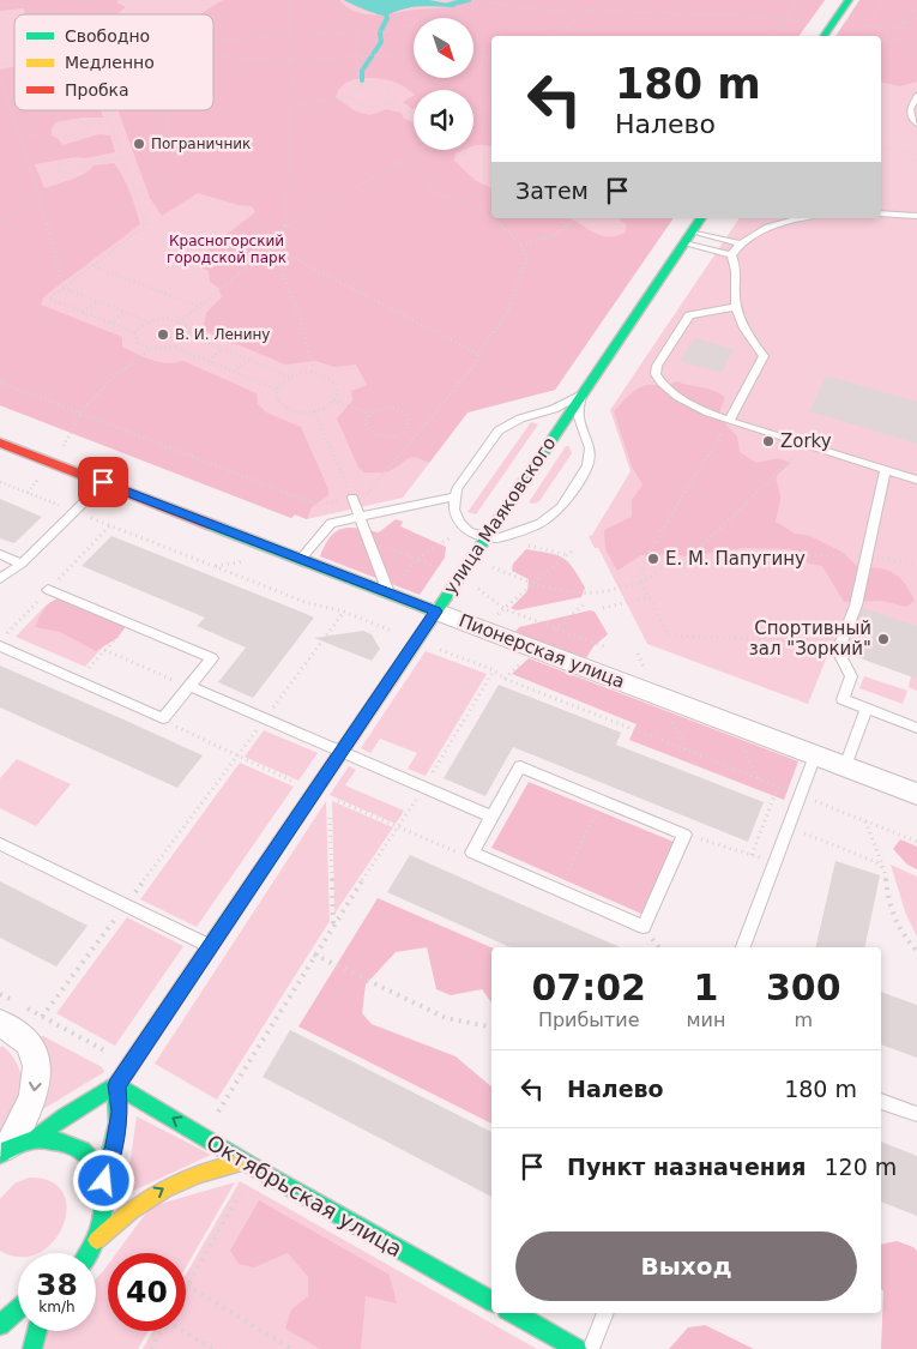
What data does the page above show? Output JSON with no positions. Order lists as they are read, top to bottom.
{
  "streets": {
    "street": ["улица Маяковского", "Пионерская улица", "Октябрьская улица"]
  },
  "crossings": [
    ["улица Маяковского", "Пионерская улица"],
    ["улица Маяковского", "Октябрьская улица"]
  ],
  "parks": ["Красногорский городской парк"],
  "places": [
    "Пограничник",
    "В. И. Ленину",
    "Zorky",
    "Е. М. Папугину",
    "Спортивный зал \"Зоркий\""
  ],
  "legend": ["Свободно", "Медленно", "Пробка"],
  "north": "bottom right",
  "page": {
    "turn": ["180 m", "Налево"],
    "then": "Затем",
    "eta": [
      "07:02",
      "Прибытие",
      "1",
      "мин",
      "300",
      "m"
    ],
    "list": [
      {
        "name": "Налево",
        "value": "180 m"
      },
      {
        "name": "Пункт назначения",
        "value": "120 m"
      }
    ],
    "buttons": "Выход",
    "speed": "38 km/h",
    "limit": "40"
  }
}
